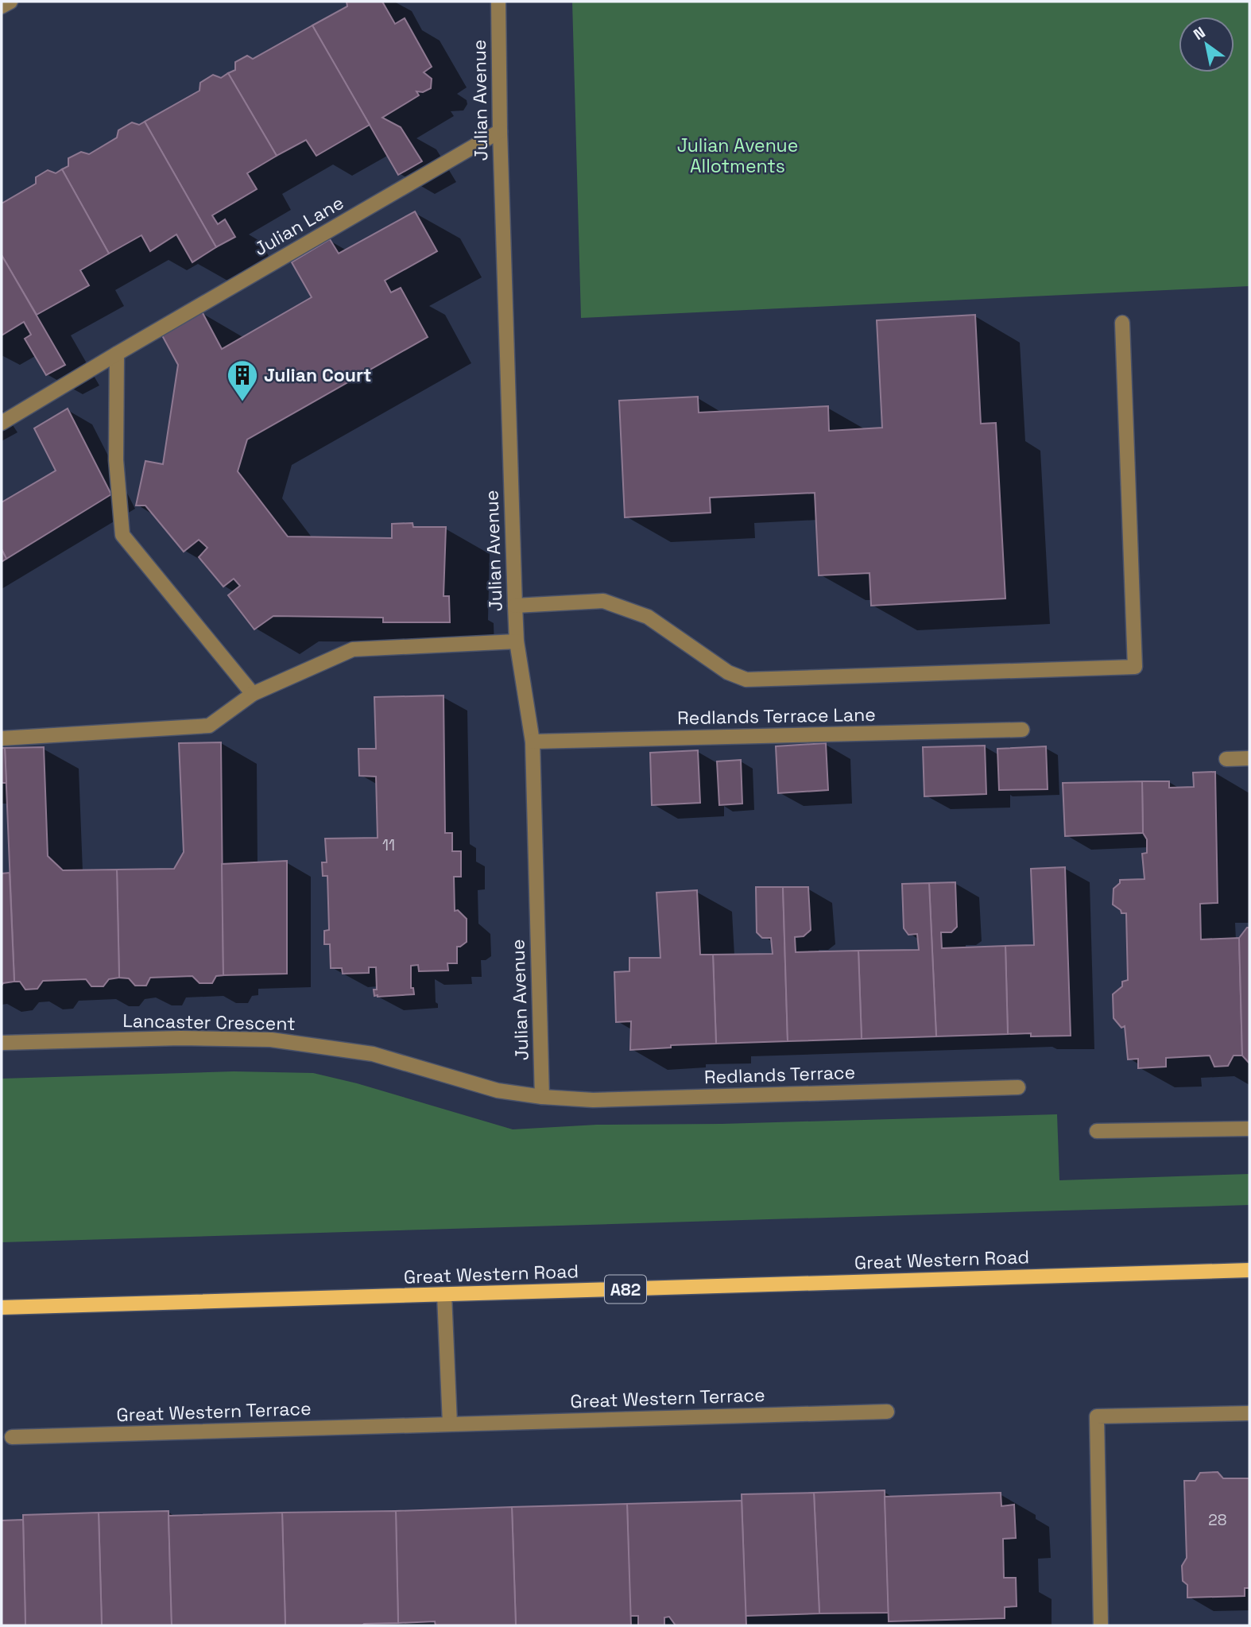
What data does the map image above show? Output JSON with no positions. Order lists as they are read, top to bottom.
{
  "streets": {
    "main road": ["Great Western Road", "A82"],
    "street": [
      "Julian Avenue",
      "Julian Lane",
      "Redlands Terrace Lane",
      "Lancaster Crescent",
      "Redlands Terrace",
      "Great Western Terrace"
    ]
  },
  "crossings": [
    ["Julian Avenue", "Julian Lane"],
    ["Julian Avenue", "Redlands Terrace Lane"],
    ["Julian Avenue", "Lancaster Crescent"],
    ["Julian Avenue", "Redlands Terrace"],
    ["Lancaster Crescent", "Redlands Terrace"]
  ],
  "parks": ["Julian Avenue Allotments"],
  "places": {
    "building": ["Julian Court"]
  },
  "house_numbers": ["11", "28"],
  "north": "top left"
}
